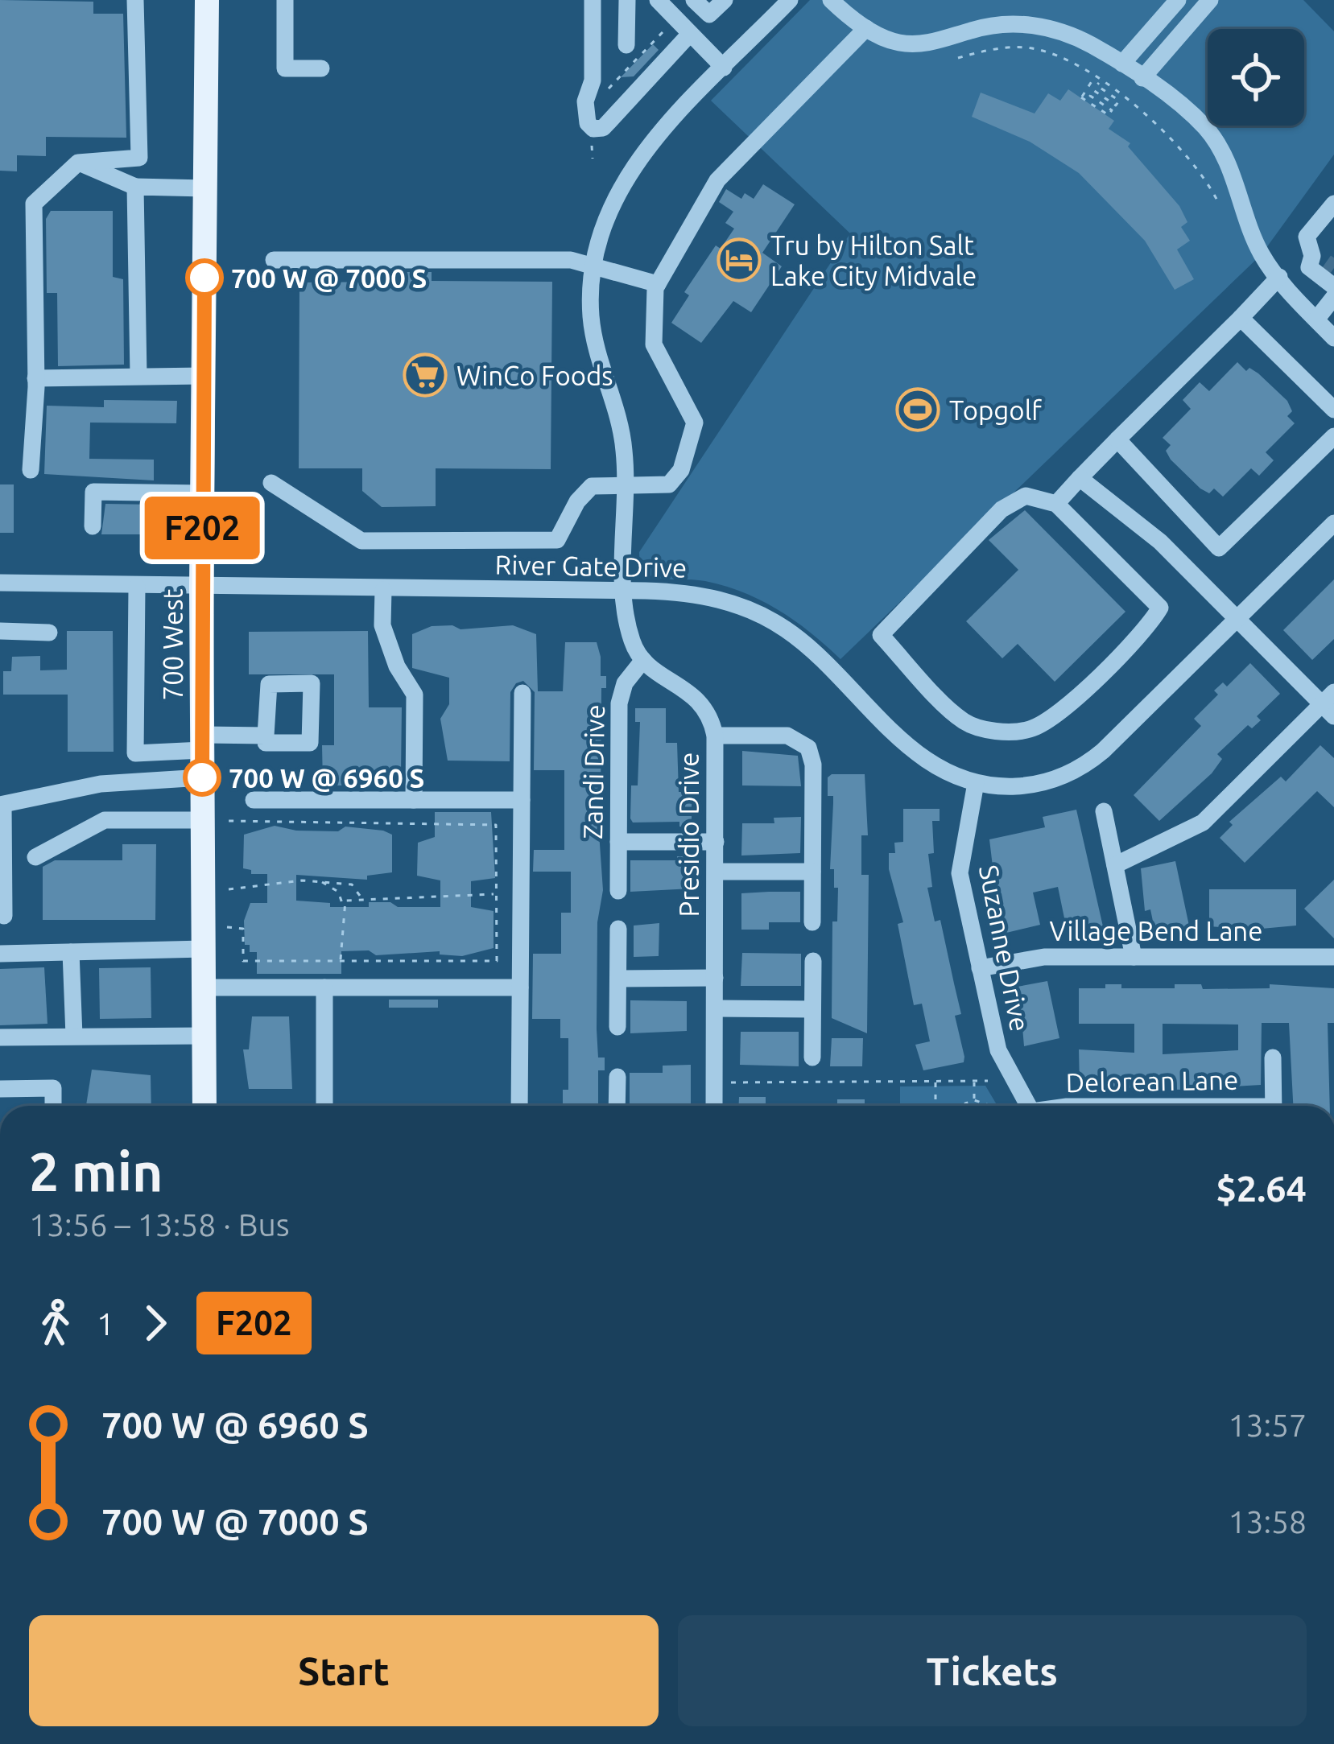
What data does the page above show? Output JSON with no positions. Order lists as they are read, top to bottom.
{
  "streets": {
    "main road": ["700 West"],
    "street": [
      "River Gate Drive",
      "Zandi Drive",
      "Presidio Drive",
      "Village Bend Lane",
      "Suzanne Drive",
      "Delorean Lane"
    ]
  },
  "crossings": [
    ["River Gate Drive", "700 West"],
    ["River Gate Drive", "Suzanne Drive"],
    ["Zandi Drive", "Presidio Drive"],
    ["Village Bend Lane", "Suzanne Drive"]
  ],
  "places": {
    "hotel": ["Tru by Hilton Salt Lake City Midvale"],
    "other": ["700 W @ 7000 S", "700 W @ 6960 S"],
    "supermarket": ["WinCo Foods"],
    "sports": ["Topgolf"]
  },
  "lines": ["bus line F202"],
  "page": {
    "on_map": "F202",
    "heading": ["2 min", "13:56 – 13:58 · Bus", "$2.64"],
    "legs": ["1", "F202"],
    "list": [
      {
        "name": "700 W @ 6960 S",
        "value": "13:57"
      },
      {
        "name": "700 W @ 7000 S",
        "value": "13:58"
      }
    ],
    "buttons": ["Start", "Tickets"]
  }
}
